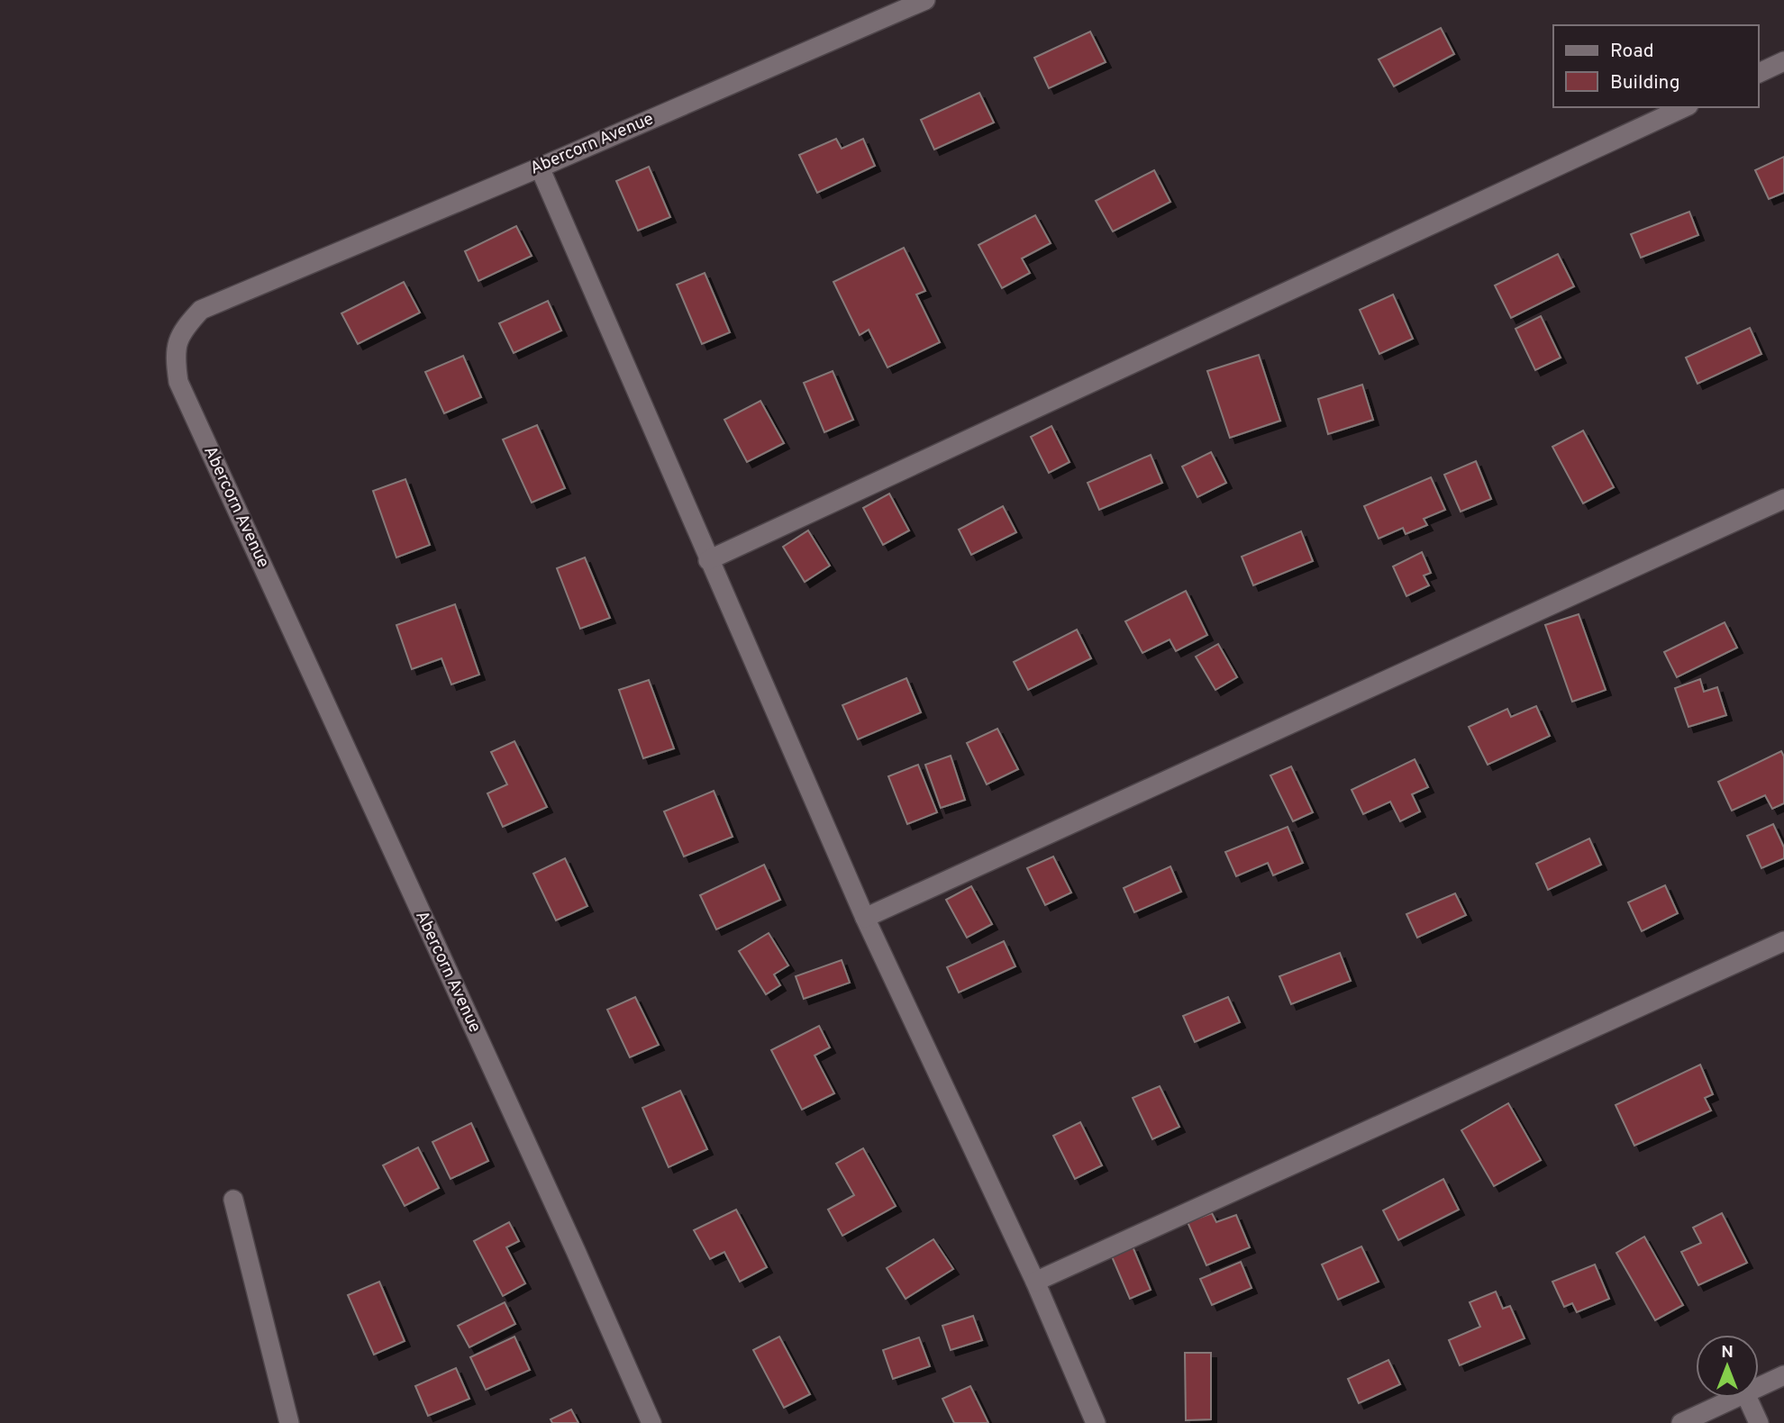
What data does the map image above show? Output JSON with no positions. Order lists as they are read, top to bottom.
{
  "streets": {
    "street": ["Abercorn Avenue"]
  },
  "legend": ["Road", "Building"],
  "north": "top"
}
